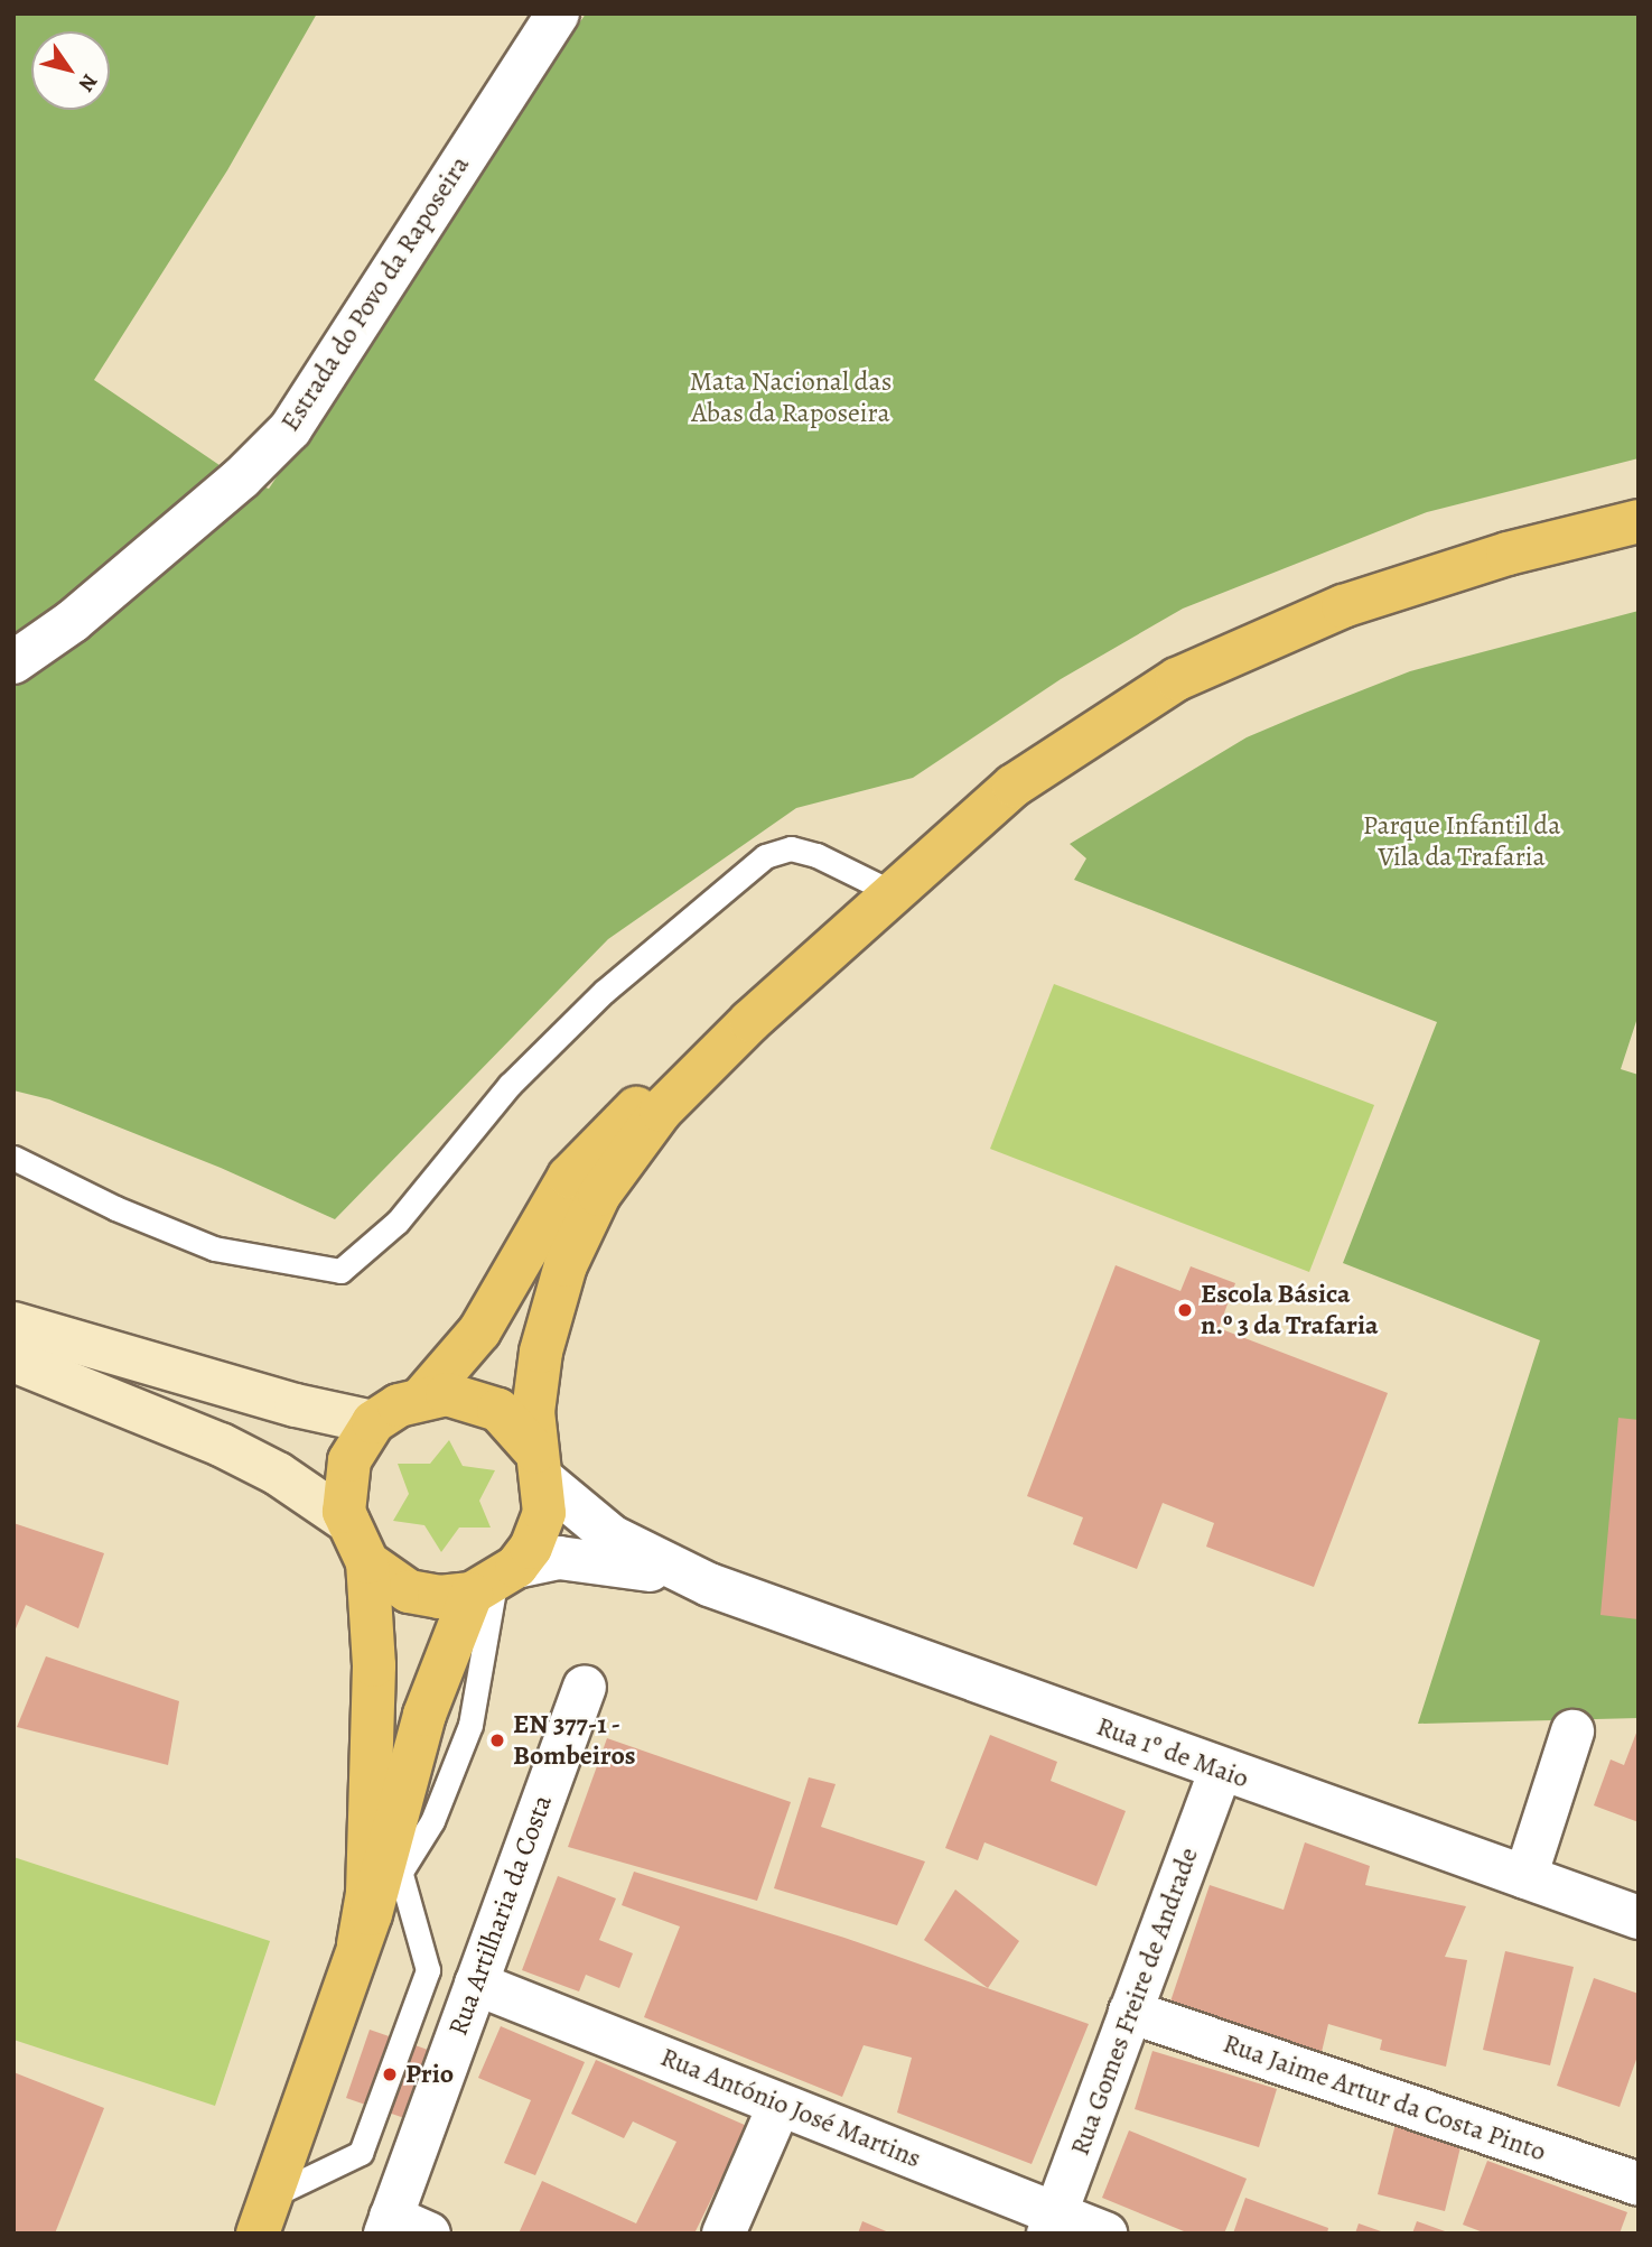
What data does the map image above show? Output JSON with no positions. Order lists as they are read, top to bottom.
{
  "streets": {
    "street": [
      "Estrada do Povo da Raposeira",
      "Rua 1º de Maio",
      "Rua Artilharia da Costa",
      "Rua Gomes Freire de Andrade",
      "Rua Jaime Artur da Costa Pinto",
      "Rua António José Martins"
    ]
  },
  "crossings": [
    ["Rua 1º de Maio", "Rua Gomes Freire de Andrade"],
    ["Rua Artilharia da Costa", "Rua António José Martins"],
    ["Rua Gomes Freire de Andrade", "Rua Jaime Artur da Costa Pinto"],
    ["Rua Gomes Freire de Andrade", "Rua António José Martins"]
  ],
  "parks": ["Mata Nacional das Abas da Raposeira", "Parque Infantil da Vila da Trafaria"],
  "places": ["Escola Básica n.º 3 da Trafaria", "EN 377-1 - Bombeiros", "Prio"],
  "north": "bottom right"
}
